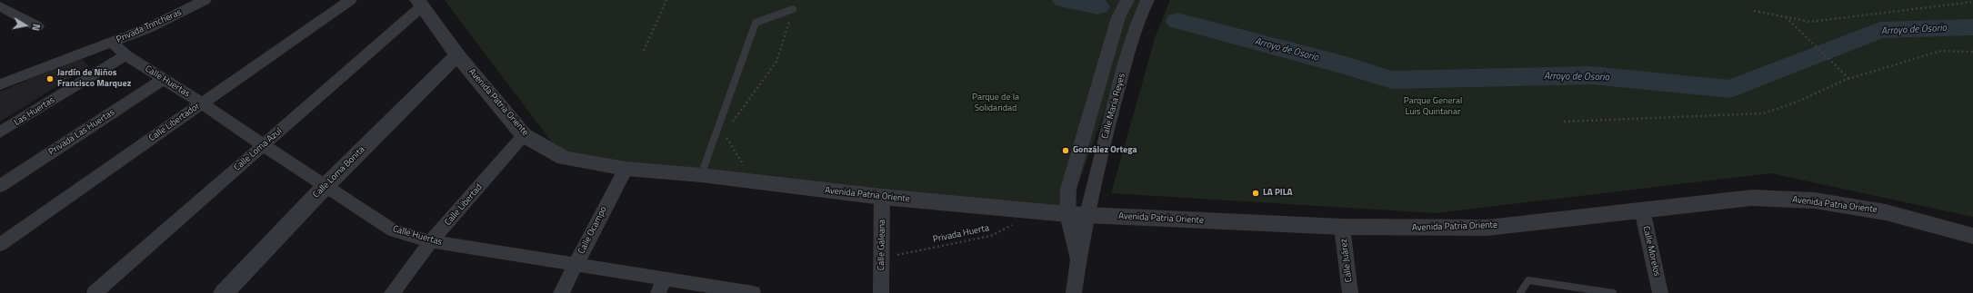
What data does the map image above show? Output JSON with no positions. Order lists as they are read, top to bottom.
{
  "streets": {
    "street": [
      "Privada Trincheras",
      "Calle Huertas",
      "Avenida Patria Oriente",
      "Calle María Reyes",
      "Las Huertas",
      "Calle Libertador",
      "Privada Las Huertas",
      "Calle Loma Azul",
      "Calle Loma Bonita",
      "Calle Libertad",
      "Calle Ocampo",
      "Calle Galeana",
      "Calle Morelos",
      "Calle Juárez"
    ],
    "path": ["Privada Huerta"]
  },
  "crossings": [
    ["Privada Trincheras", "Calle Huertas"],
    ["Calle Huertas", "Las Huertas"],
    ["Calle Huertas", "Calle Libertador"],
    ["Calle Huertas", "Privada Las Huertas"],
    ["Calle Huertas", "Calle Loma Azul"],
    ["Calle Huertas", "Calle Loma Bonita"],
    ["Calle Huertas", "Calle Libertad"],
    ["Calle Huertas", "Calle Ocampo"],
    ["Avenida Patria Oriente", "Calle María Reyes"],
    ["Avenida Patria Oriente", "Calle Loma Azul"],
    ["Avenida Patria Oriente", "Calle Loma Bonita"],
    ["Avenida Patria Oriente", "Calle Libertad"],
    ["Avenida Patria Oriente", "Calle Ocampo"],
    ["Avenida Patria Oriente", "Calle Galeana"],
    ["Avenida Patria Oriente", "Calle Morelos"],
    ["Avenida Patria Oriente", "Calle Juárez"],
    ["Privada Huerta", "Calle Galeana"]
  ],
  "water": ["Arroyo de Osorio"],
  "parks": ["Parque de la Solidaridad", "Parque General Luis Quintanar"],
  "places": ["Jardín de Niños Francisco Marquez", "González Ortega", "LA PILA"],
  "north": "right"
}
